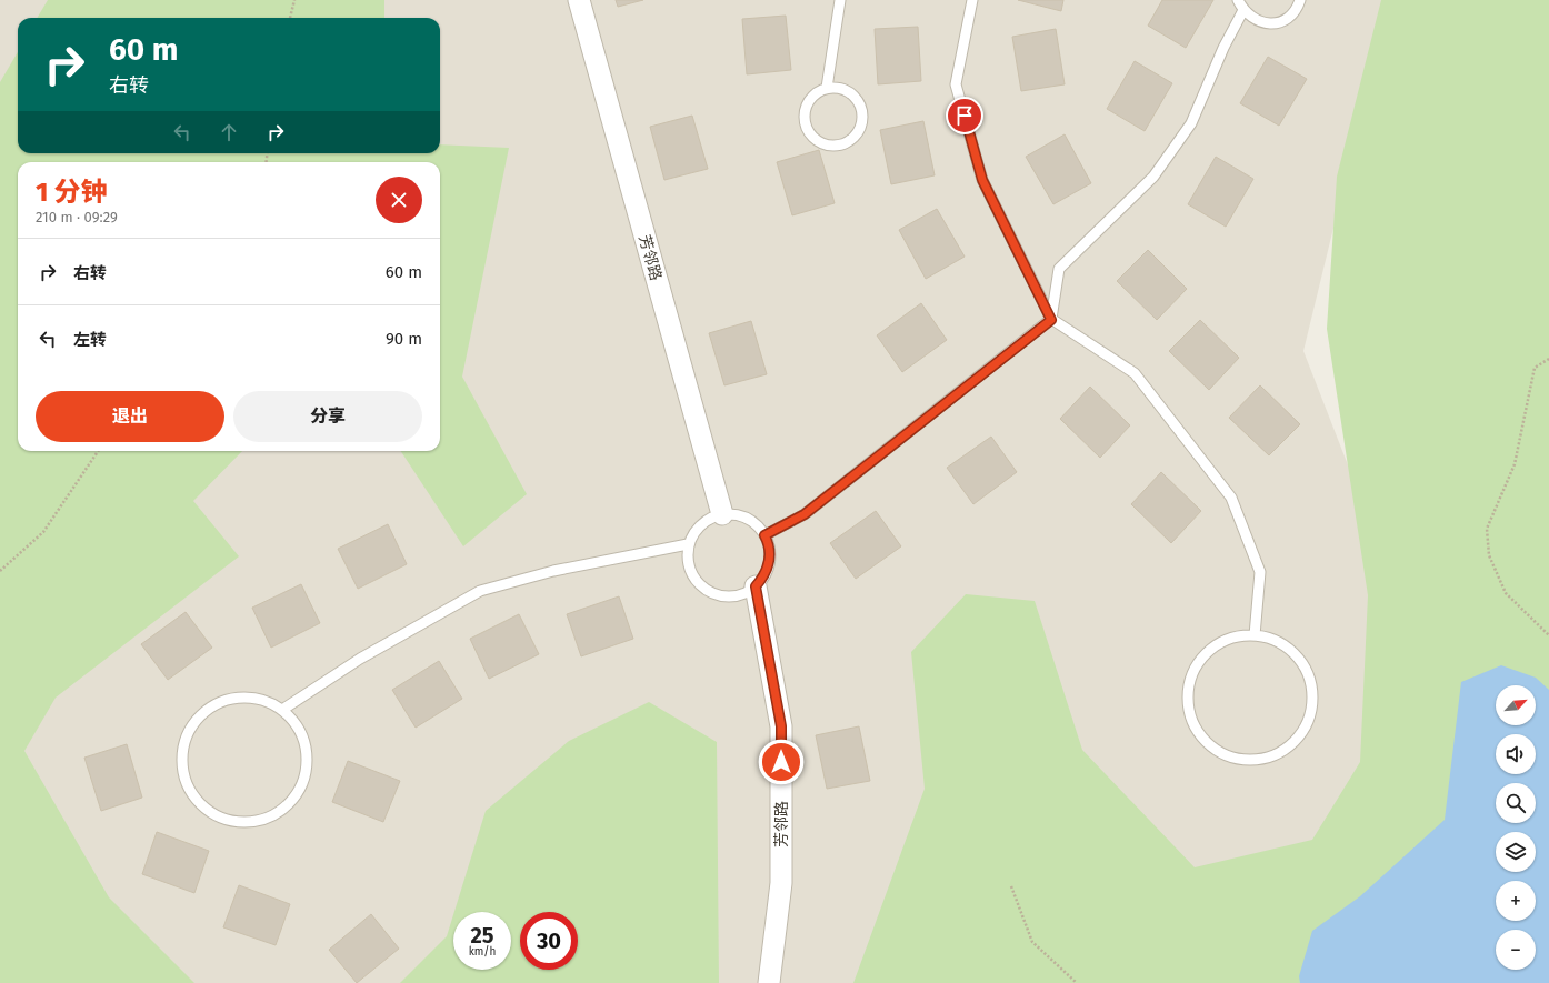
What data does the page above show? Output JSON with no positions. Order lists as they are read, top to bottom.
{
  "streets": {
    "street": ["芳邻路"]
  },
  "north": "top right",
  "page": {
    "turn": ["60 m", "右转"],
    "heading": ["1 分钟", "210 m · 09:29"],
    "list": [
      {
        "name": "右转",
        "value": "60 m"
      },
      {
        "name": "左转",
        "value": "90 m"
      }
    ],
    "buttons": ["退出", "分享"],
    "map_buttons": ["+", "−"],
    "speed": "25 km/h",
    "limit": "30"
  }
}
